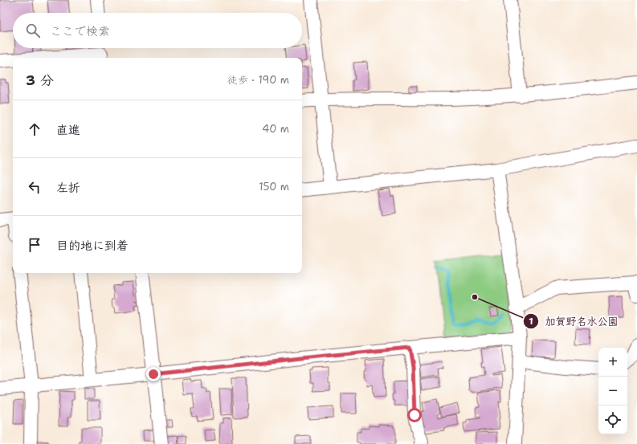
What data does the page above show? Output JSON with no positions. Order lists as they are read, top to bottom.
{
  "places": ["加賀野名水公園"],
  "page": {
    "search": "ここで検索",
    "heading": ["3 分", "徒歩 · 190 m"],
    "list": [
      ["直進", "40 m"],
      ["左折", "150 m"],
      "目的地に到着"
    ],
    "map_buttons": ["+", "−"]
  }
}
